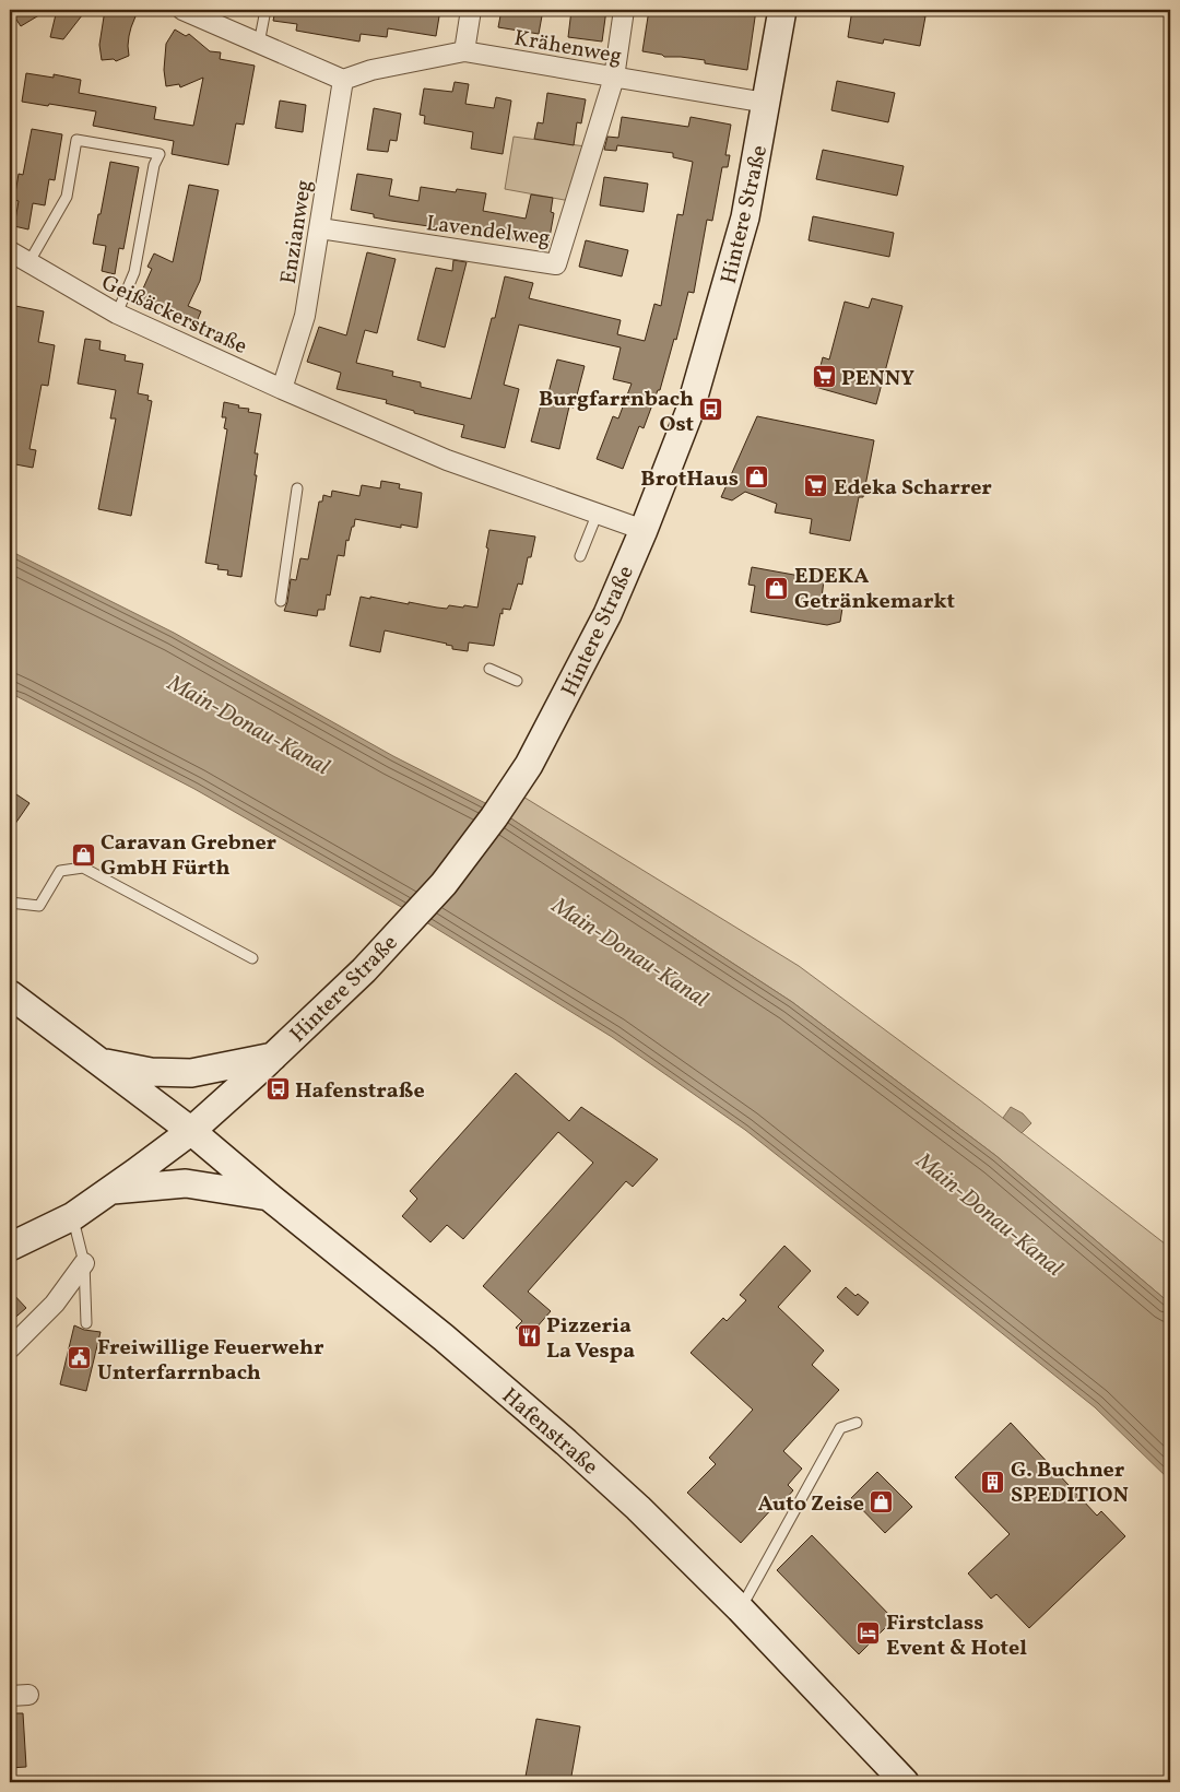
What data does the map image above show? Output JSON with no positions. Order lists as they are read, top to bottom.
{
  "streets": {
    "street": [
      "Krähenweg",
      "Hintere Straße",
      "Lavendelweg",
      "Enzianweg",
      "Geißäckerstraße",
      "Hafenstraße"
    ]
  },
  "crossings": [
    ["Krähenweg", "Hintere Straße"],
    ["Krähenweg", "Lavendelweg"],
    ["Krähenweg", "Enzianweg"],
    ["Hintere Straße", "Geißäckerstraße"],
    ["Hintere Straße", "Hafenstraße"],
    ["Lavendelweg", "Enzianweg"],
    ["Enzianweg", "Geißäckerstraße"]
  ],
  "water": ["Main-Donau-Kanal"],
  "places": {
    "supermarket": ["PENNY", "Edeka Scharrer"],
    "bus stop": ["Burgfarrnbach Ost", "Hafenstraße"],
    "shop": [
      "BrotHaus",
      "EDEKA Getränkemarkt",
      "Caravan Grebner GmbH Fürth",
      "Auto Zeise"
    ],
    "restaurant": ["Pizzeria La Vespa"],
    "public building": ["Freiwillige Feuerwehr Unterfarrnbach"],
    "building": ["G. Buchner SPEDITION"],
    "hotel": ["Firstclass Event & Hotel"]
  }
}
